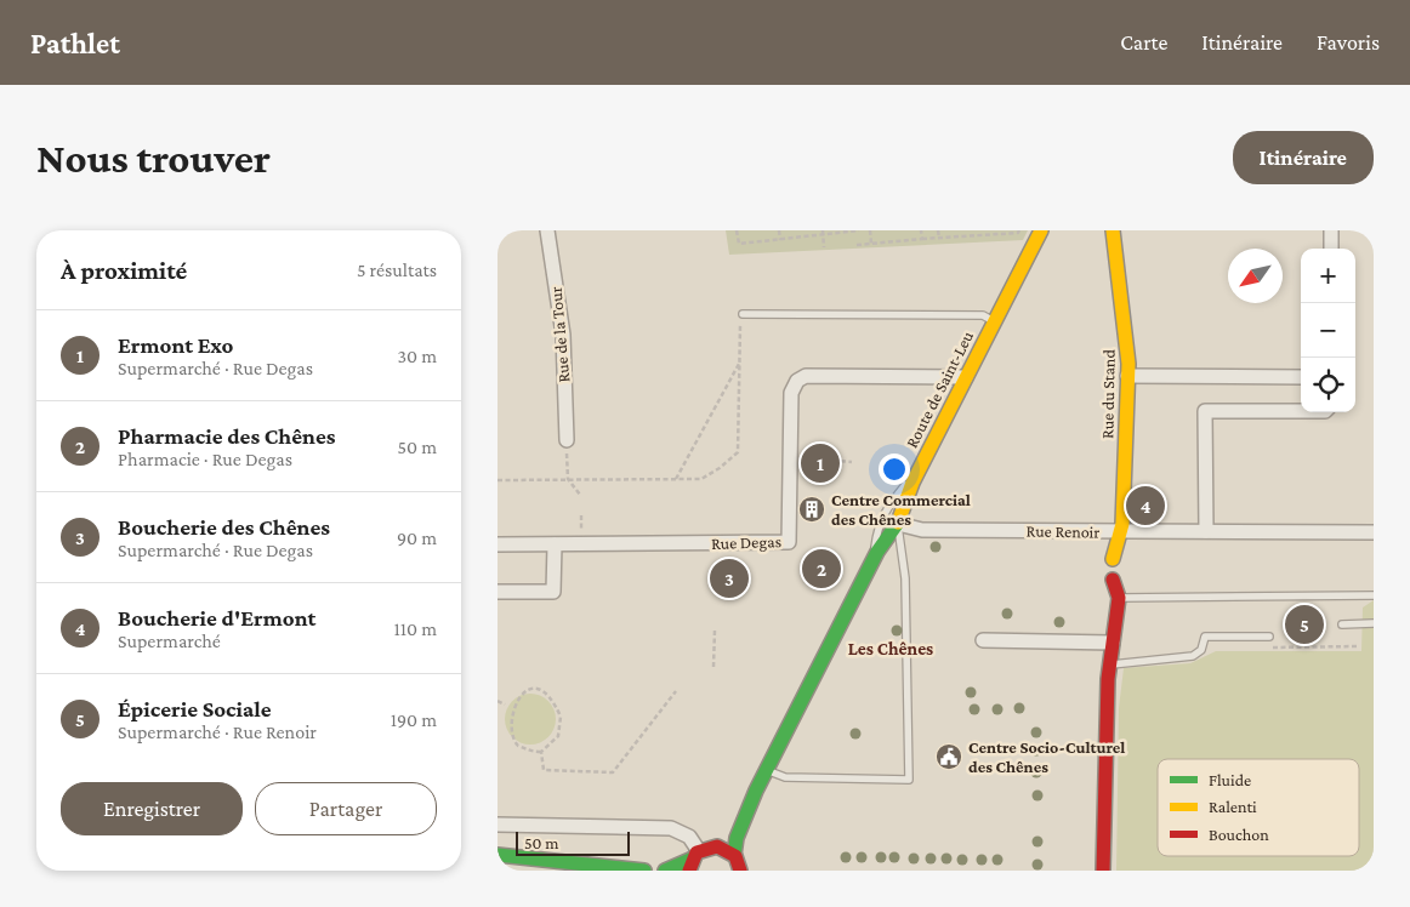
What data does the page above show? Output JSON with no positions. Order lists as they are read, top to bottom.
{
  "streets": {
    "street": [
      "Rue de la Tour",
      "Route de Saint-Leu",
      "Rue du Stand",
      "Rue Renoir",
      "Rue Degas"
    ]
  },
  "crossings": [
    ["Route de Saint-Leu", "Rue Renoir"],
    ["Route de Saint-Leu", "Rue Degas"],
    ["Rue du Stand", "Rue Renoir"]
  ],
  "districts": ["Les Chênes"],
  "places": {
    "building": ["Centre Commercial des Chênes"],
    "public building": ["Centre Socio-Culturel des Chênes"]
  },
  "legend": ["Fluide", "Ralenti", "Bouchon"],
  "scale_bar": "50 m",
  "north": "bottom left",
  "page": {
    "header": "Pathlet",
    "nav": ["Carte", "Itinéraire", "Favoris"],
    "buttons": [
      "Itinéraire",
      ["Enregistrer", "Partager"]
    ],
    "title": "Nous trouver",
    "heading": ["À proximité", "5 résultats"],
    "map_buttons": ["+", "−"],
    "list": [
      {
        "mark": "1",
        "name": "Ermont Exo",
        "note": "Supermarché · Rue Degas",
        "value": "30 m"
      },
      {
        "mark": "2",
        "name": "Pharmacie des Chênes",
        "note": "Pharmacie · Rue Degas",
        "value": "50 m"
      },
      {
        "mark": "3",
        "name": "Boucherie des Chênes",
        "note": "Supermarché · Rue Degas",
        "value": "90 m"
      },
      {
        "mark": "4",
        "name": "Boucherie d'Ermont",
        "note": "Supermarché",
        "value": "110 m"
      },
      {
        "mark": "5",
        "name": "Épicerie Sociale",
        "note": "Supermarché · Rue Renoir",
        "value": "190 m"
      }
    ],
    "pins": [
      "1",
      "4",
      "2",
      "3",
      "5"
    ],
    "scale": "50 m"
  }
}
